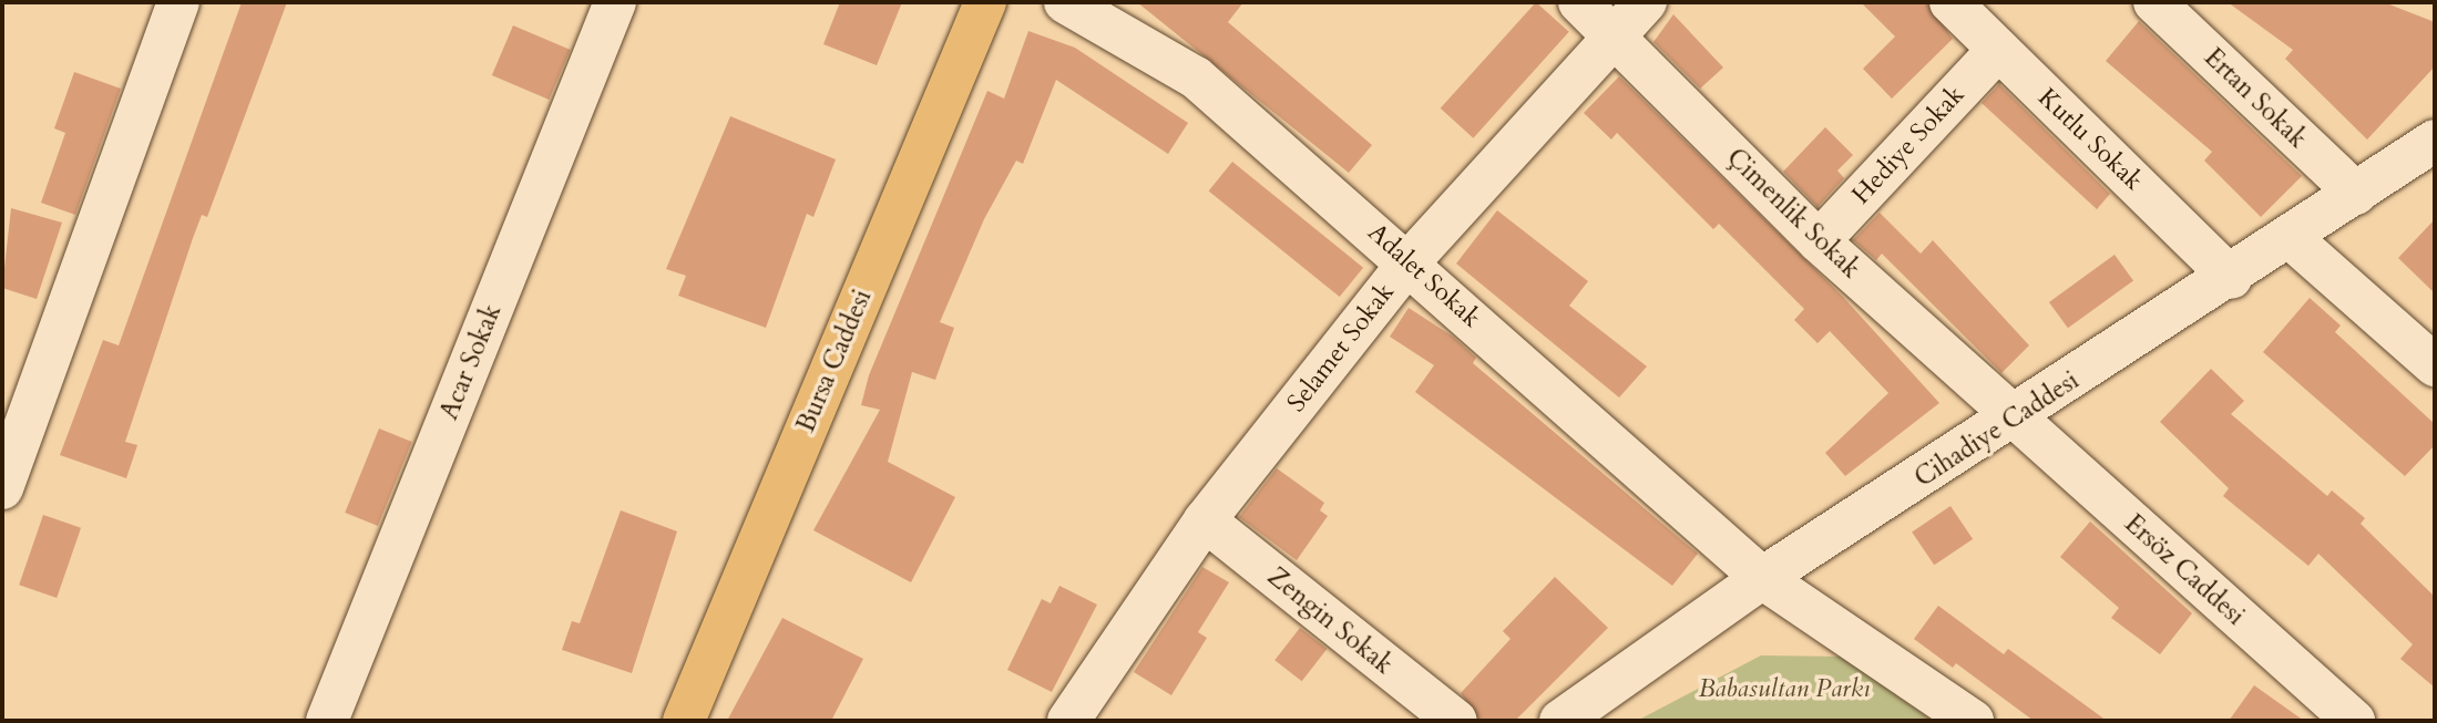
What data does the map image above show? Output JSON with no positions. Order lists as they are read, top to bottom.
{
  "streets": {
    "main road": ["Bursa Caddesi"],
    "street": [
      "Ertan Sokak",
      "Kutlu Sokak",
      "Hediye Sokak",
      "Çimenlik Sokak",
      "Adalet Sokak",
      "Selamet Sokak",
      "Acar Sokak",
      "Cihadiye Caddesi",
      "Ersöz Caddesi",
      "Zengin Sokak"
    ]
  },
  "crossings": [
    ["Ertan Sokak", "Cihadiye Caddesi"],
    ["Kutlu Sokak", "Hediye Sokak"],
    ["Kutlu Sokak", "Cihadiye Caddesi"],
    ["Hediye Sokak", "Çimenlik Sokak"],
    ["Çimenlik Sokak", "Selamet Sokak"],
    ["Çimenlik Sokak", "Cihadiye Caddesi"],
    ["Çimenlik Sokak", "Ersöz Caddesi"],
    ["Adalet Sokak", "Selamet Sokak"],
    ["Adalet Sokak", "Cihadiye Caddesi"],
    ["Selamet Sokak", "Zengin Sokak"],
    ["Cihadiye Caddesi", "Ersöz Caddesi"]
  ],
  "parks": ["Babasultan Parkı"]
}
